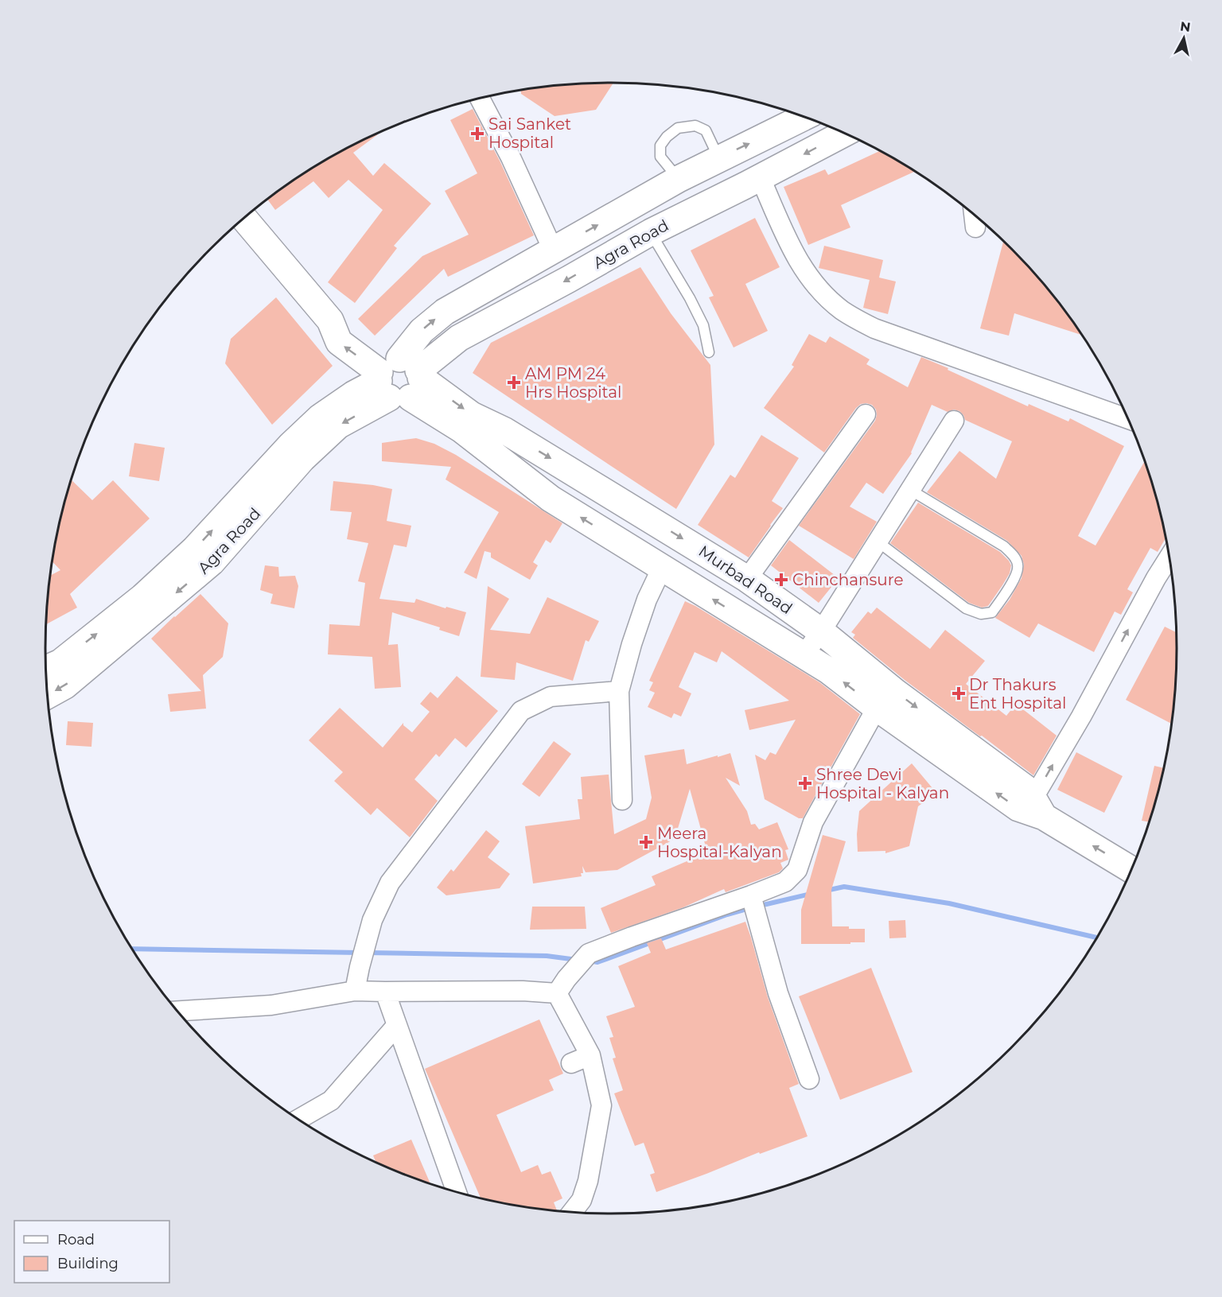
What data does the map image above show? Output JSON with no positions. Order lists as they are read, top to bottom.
{
  "streets": {
    "main road": ["Agra Road", "Murbad Road"]
  },
  "crossings": [
    ["Agra Road", "Murbad Road"]
  ],
  "places": {
    "health": [
      "Sai Sanket Hospital",
      "AM PM 24 Hrs Hospital",
      "Chinchansure",
      "Dr Thakurs Ent Hospital",
      "Shree Devi Hospital - Kalyan",
      "Meera Hospital-Kalyan"
    ]
  },
  "legend": ["Road", "Building"],
  "north": "top"
}
